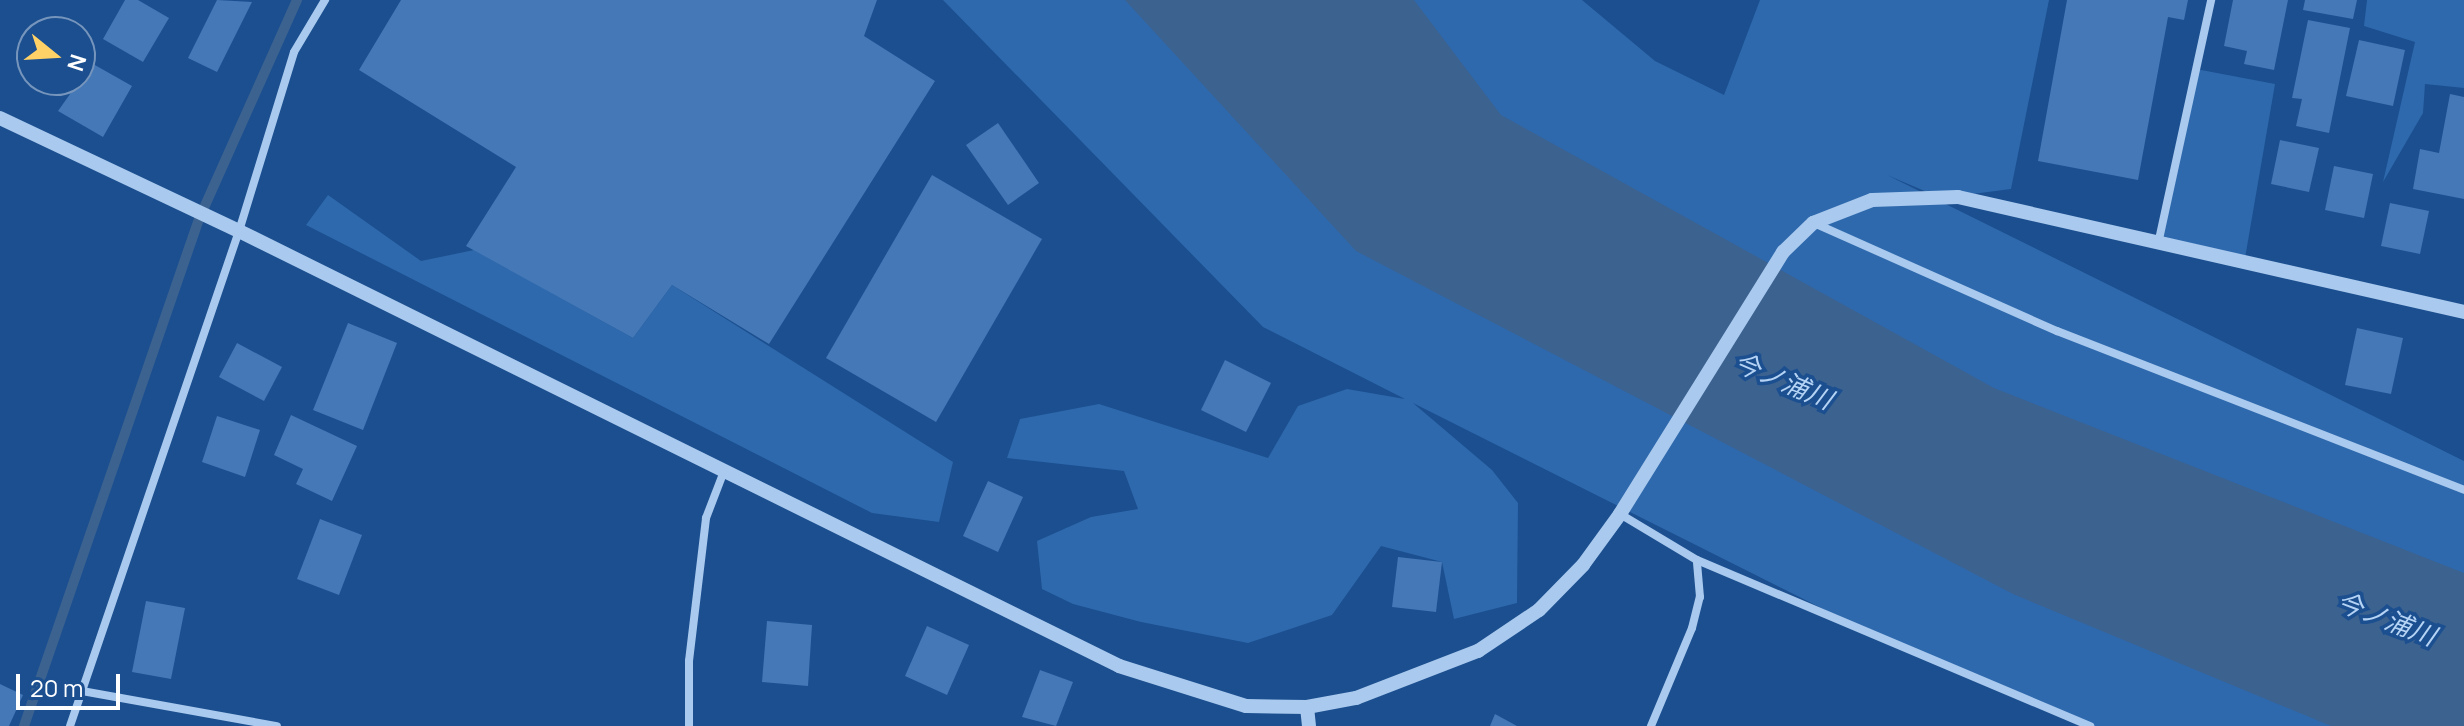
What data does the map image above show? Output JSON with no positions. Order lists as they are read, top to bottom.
{
  "water": ["今ノ浦川"],
  "scale_bar": "20 m",
  "north": "right"
}
